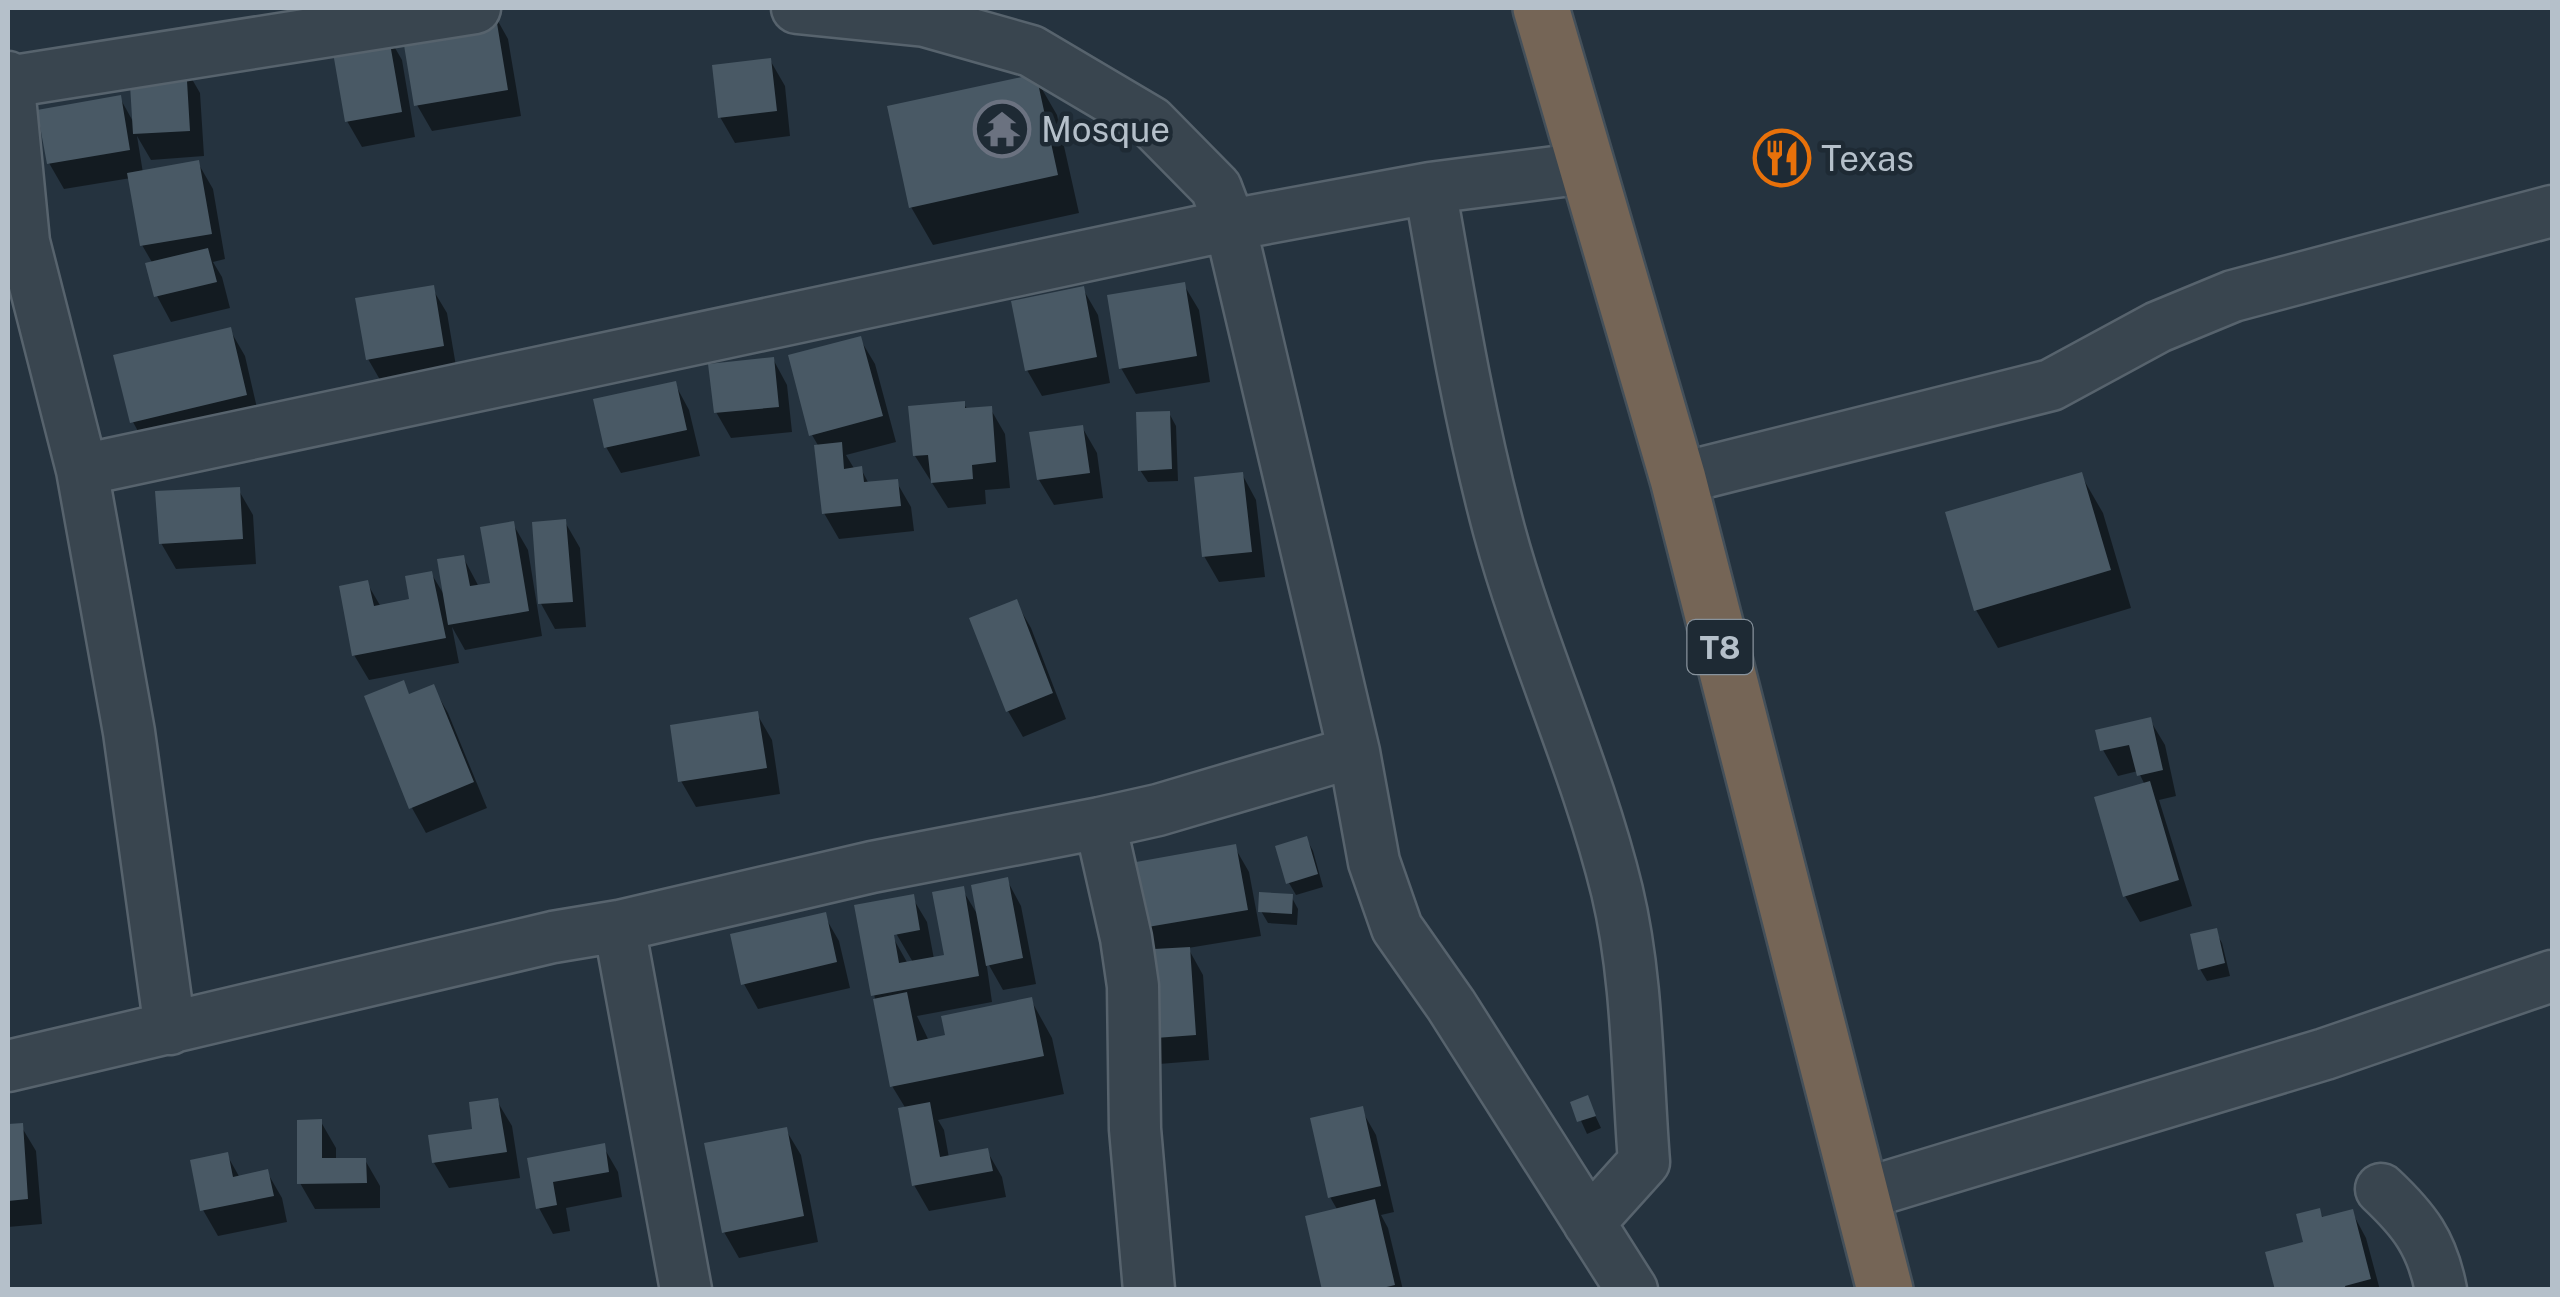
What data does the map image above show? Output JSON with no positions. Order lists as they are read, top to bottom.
{
  "streets": {
    "highway": ["T8"]
  },
  "places": {
    "temple": ["Mosque"],
    "restaurant": ["Texas"]
  }
}
